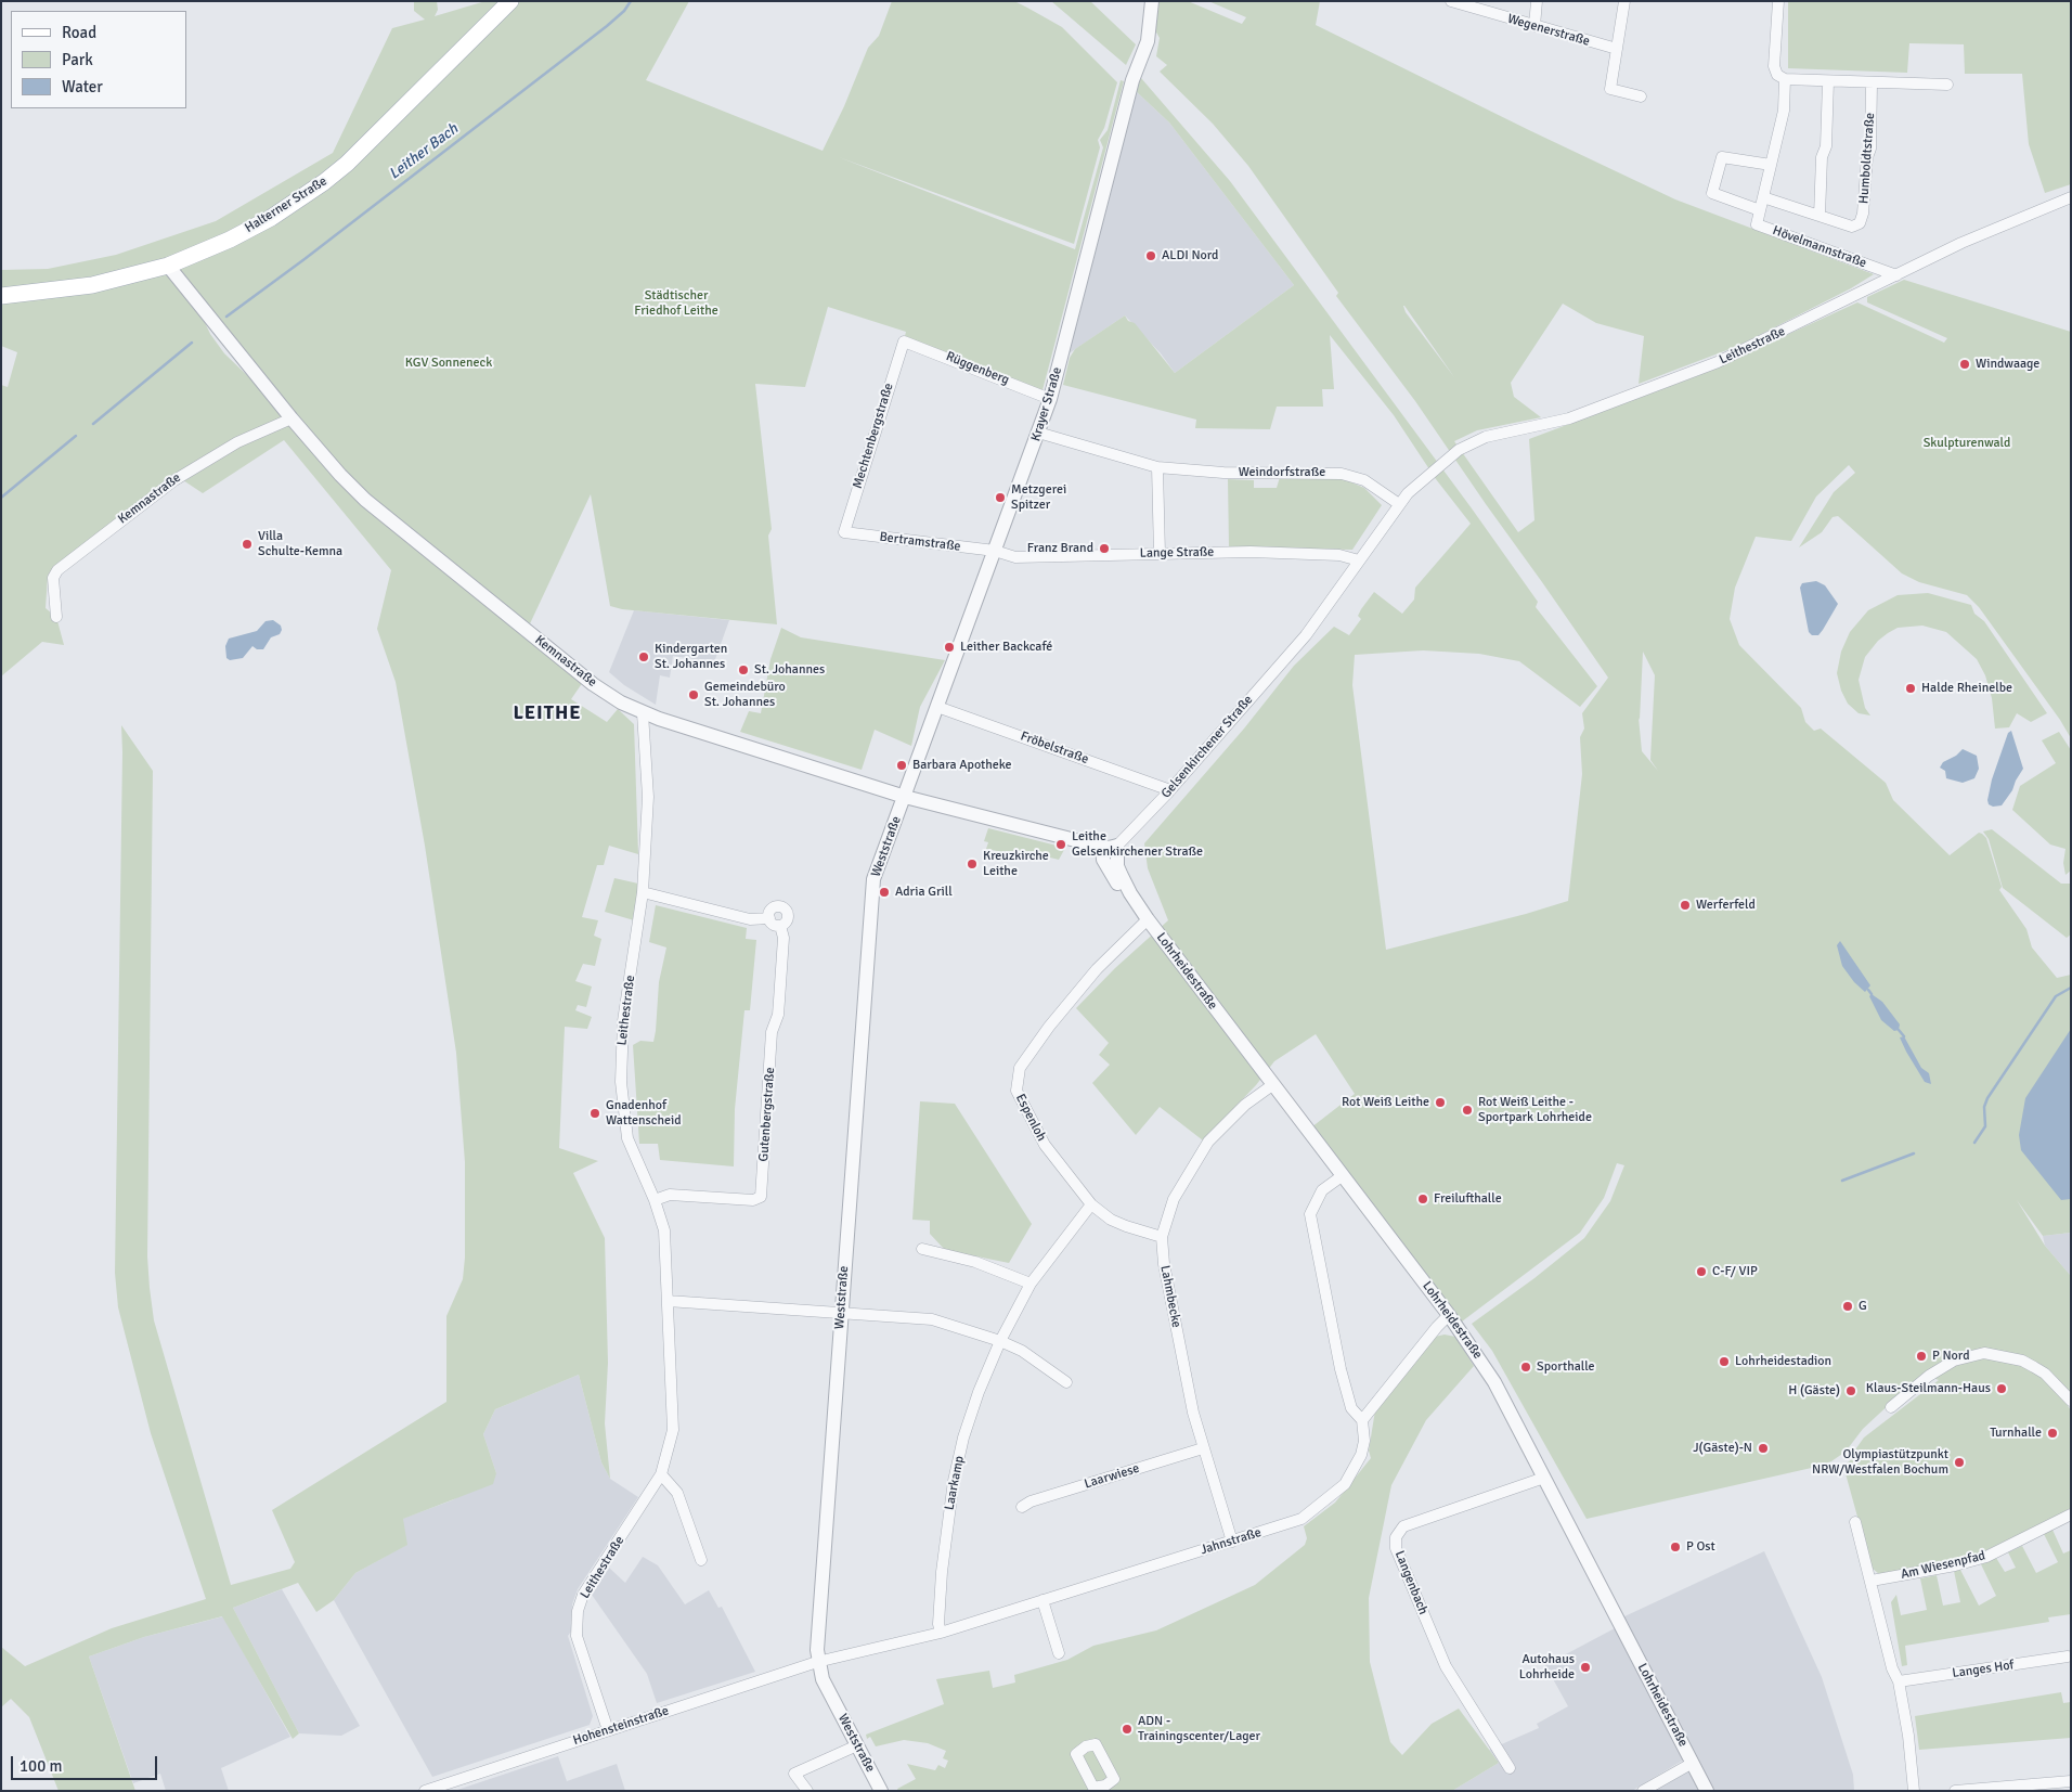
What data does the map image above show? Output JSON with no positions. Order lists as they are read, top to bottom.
{
  "streets": {
    "main road": ["Halterner Straße"],
    "street": [
      "Wegenerstraße",
      "Humboldtstraße",
      "Hövelmannstraße",
      "Leithestraße",
      "Rüggenberg",
      "Krayer Straße",
      "Mechtenbergstraße",
      "Weindorfstraße",
      "Kemnastraße",
      "Bertramstraße",
      "Lange Straße",
      "Gelsenkirchener Straße",
      "Fröbelstraße",
      "Weststraße",
      "Lohrheidestraße",
      "Gutenbergstraße",
      "Espenloh",
      "Lahmbecke",
      "Laarwiese",
      "Laarkamp",
      "Jahnstraße",
      "Am Wiesenpfad",
      "Langenbach",
      "Langes Hof",
      "Hohensteinstraße"
    ]
  },
  "crossings": [
    ["Humboldtstraße", "Hövelmannstraße"],
    ["Halterner Straße", "Kemnastraße"],
    ["Hövelmannstraße", "Leithestraße"],
    ["Leithestraße", "Kemnastraße"],
    ["Leithestraße", "Gelsenkirchener Straße"],
    ["Leithestraße", "Gutenbergstraße"],
    ["Leithestraße", "Hohensteinstraße"],
    ["Rüggenberg", "Krayer Straße"],
    ["Rüggenberg", "Mechtenbergstraße"],
    ["Krayer Straße", "Weindorfstraße"],
    ["Krayer Straße", "Kemnastraße"],
    ["Krayer Straße", "Bertramstraße"],
    ["Krayer Straße", "Lange Straße"],
    ["Krayer Straße", "Fröbelstraße"],
    ["Krayer Straße", "Weststraße"],
    ["Mechtenbergstraße", "Bertramstraße"],
    ["Weindorfstraße", "Gelsenkirchener Straße"],
    ["Kemnastraße", "Weststraße"],
    ["Bertramstraße", "Lange Straße"],
    ["Lange Straße", "Gelsenkirchener Straße"],
    ["Gelsenkirchener Straße", "Fröbelstraße"],
    ["Gelsenkirchener Straße", "Lohrheidestraße"],
    ["Weststraße", "Jahnstraße"],
    ["Weststraße", "Hohensteinstraße"],
    ["Lohrheidestraße", "Espenloh"],
    ["Lohrheidestraße", "Lahmbecke"],
    ["Lohrheidestraße", "Jahnstraße"],
    ["Lohrheidestraße", "Langenbach"],
    ["Espenloh", "Lahmbecke"],
    ["Espenloh", "Laarkamp"],
    ["Lahmbecke", "Laarwiese"],
    ["Lahmbecke", "Jahnstraße"],
    ["Laarkamp", "Jahnstraße"],
    ["Jahnstraße", "Hohensteinstraße"]
  ],
  "districts": ["LEITHE"],
  "water": ["Leither Bach"],
  "parks": ["Städtischer Friedhof Leithe", "KGV Sonneneck", "Skulpturenwald"],
  "places": [
    "ALDI Nord",
    "Windwaage",
    "Metzgerei Spitzer",
    "Villa Schulte-Kemna",
    "Franz Brand",
    "Leither Backcafé",
    "Kindergarten St. Johannes",
    "St. Johannes",
    "Halde Rheinelbe",
    "Gemeindebüro St. Johannes",
    "Barbara Apotheke",
    "Leithe Gelsenkirchener Straße",
    "Kreuzkirche Leithe",
    "Adria Grill",
    "Werferfeld",
    "Rot Weiß Leithe",
    "Rot Weiß Leithe - Sportpark Lohrheide",
    "Gnadenhof Wattenscheid",
    "Freilufthalle",
    "C-F/ VIP",
    "G",
    "P Nord",
    "Lohrheidestadion",
    "Sporthalle",
    "Klaus-Steilmann-Haus",
    "H (Gäste)",
    "Turnhalle",
    "J(Gäste)-N",
    "Olympiastützpunkt NRW/Westfalen Bochum",
    "P Ost",
    "Autohaus Lohrheide",
    "ADN - Trainingscenter/Lager"
  ],
  "legend": ["Road", "Park", "Water"],
  "scale_bar": "100 m"
}
